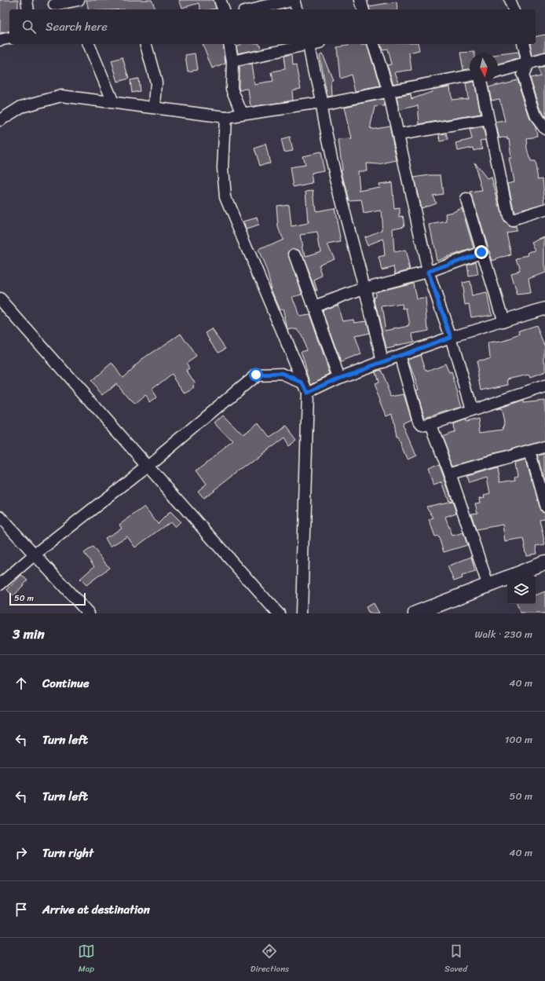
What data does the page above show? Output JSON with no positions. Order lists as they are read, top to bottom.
{
  "scale_bar": "50 m",
  "north": "bottom",
  "page": {
    "search": "Search here",
    "scale": "50 m",
    "heading": ["3 min", "Walk · 230 m"],
    "list": [
      ["Continue", "40 m"],
      ["Turn left", "100 m"],
      ["Turn left", "50 m"],
      ["Turn right", "40 m"],
      "Arrive at destination"
    ],
    "nav": ["Map", "Directions", "Saved"]
  }
}
